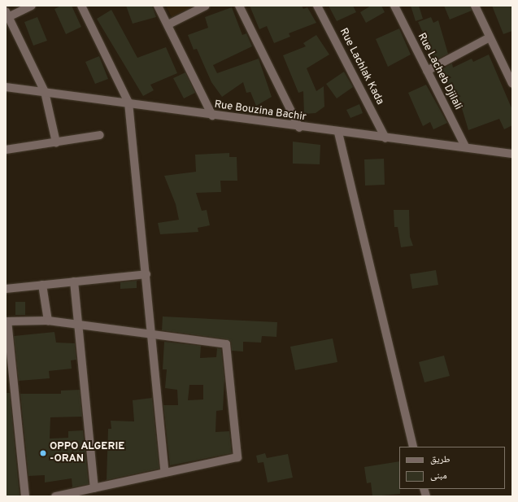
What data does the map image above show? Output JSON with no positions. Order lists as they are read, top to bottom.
{
  "streets": {
    "street": ["Rue Lachlak Kada", "Rue Lacheb Djilali", "Rue Bouzina Bachir"]
  },
  "crossings": [
    ["Rue Lachlak Kada", "Rue Bouzina Bachir"],
    ["Rue Lacheb Djilali", "Rue Bouzina Bachir"]
  ],
  "places": ["OPPO ALGERIE -ORAN"],
  "legend": ["طريق", "مبنى"]
}
